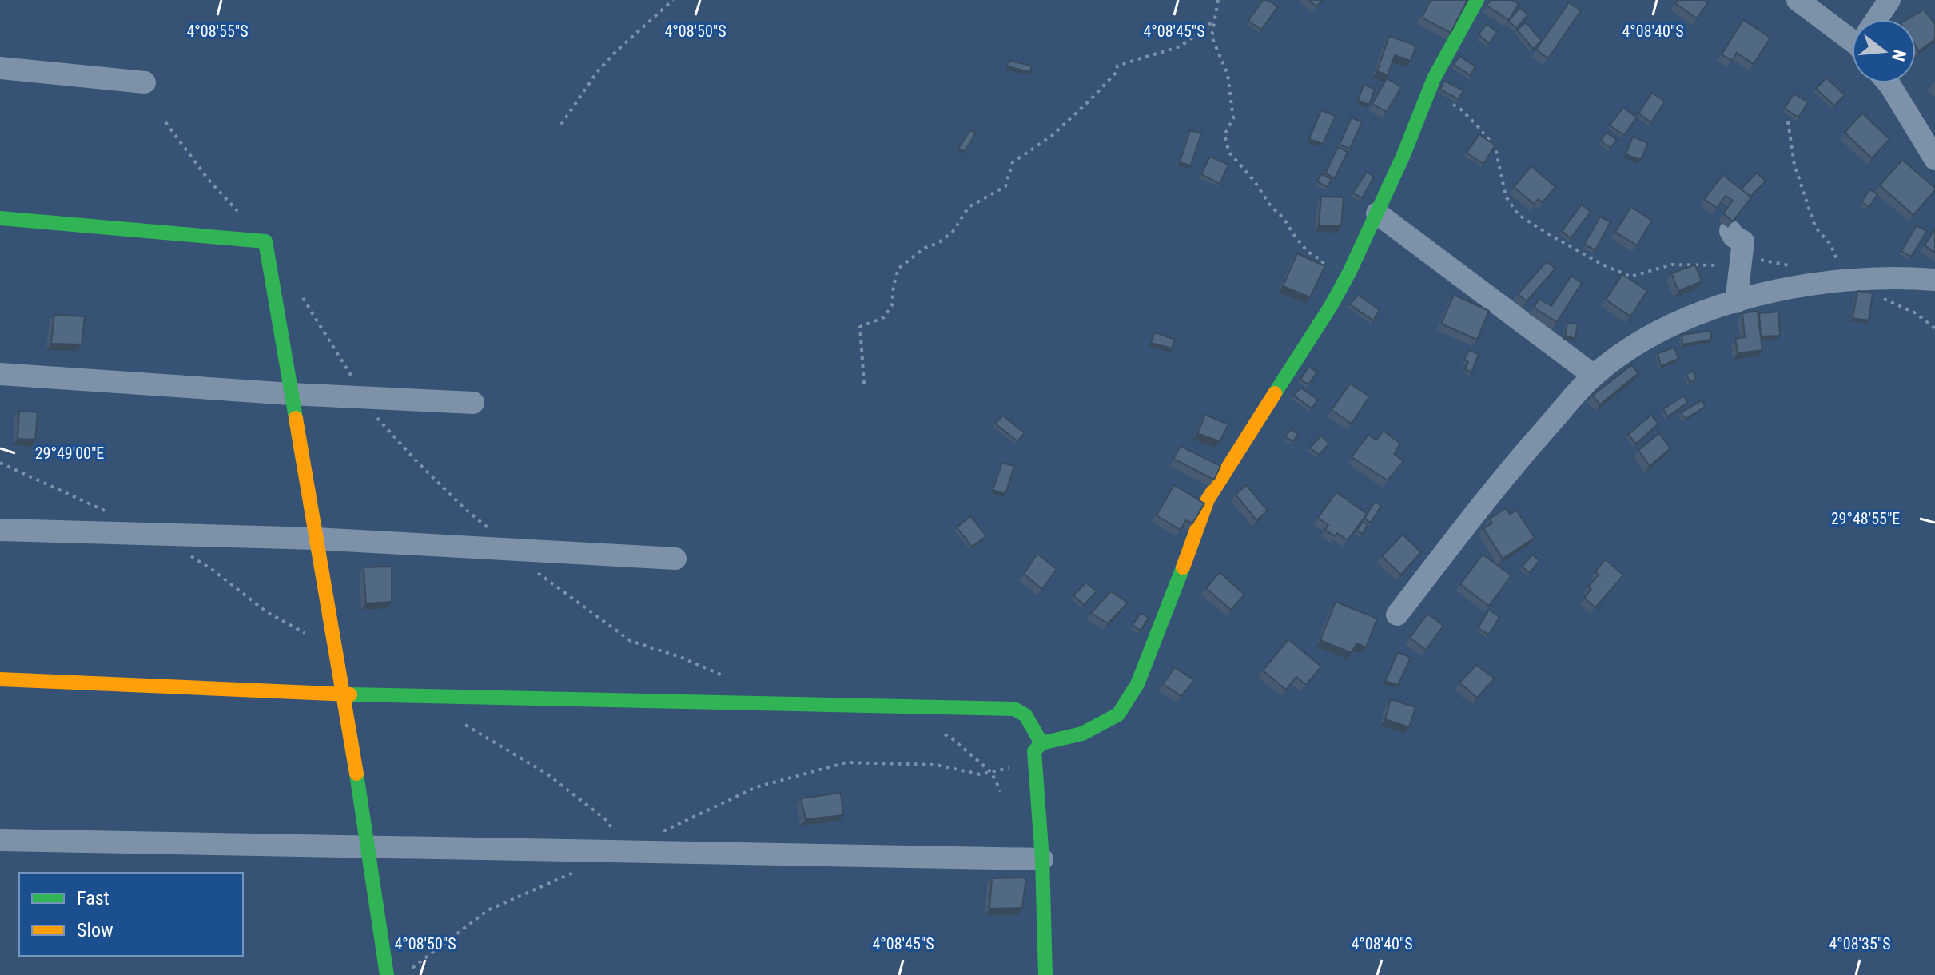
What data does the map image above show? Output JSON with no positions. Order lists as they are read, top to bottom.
{
  "legend": ["Fast", "Slow"],
  "north": "right",
  "coordinates": [
    "4°08'55\"S",
    "4°08'50\"S",
    "4°08'45\"S",
    "4°08'40\"S",
    "29°49'00\"E",
    "29°48'55\"E",
    "4°08'35\"S"
  ]
}
